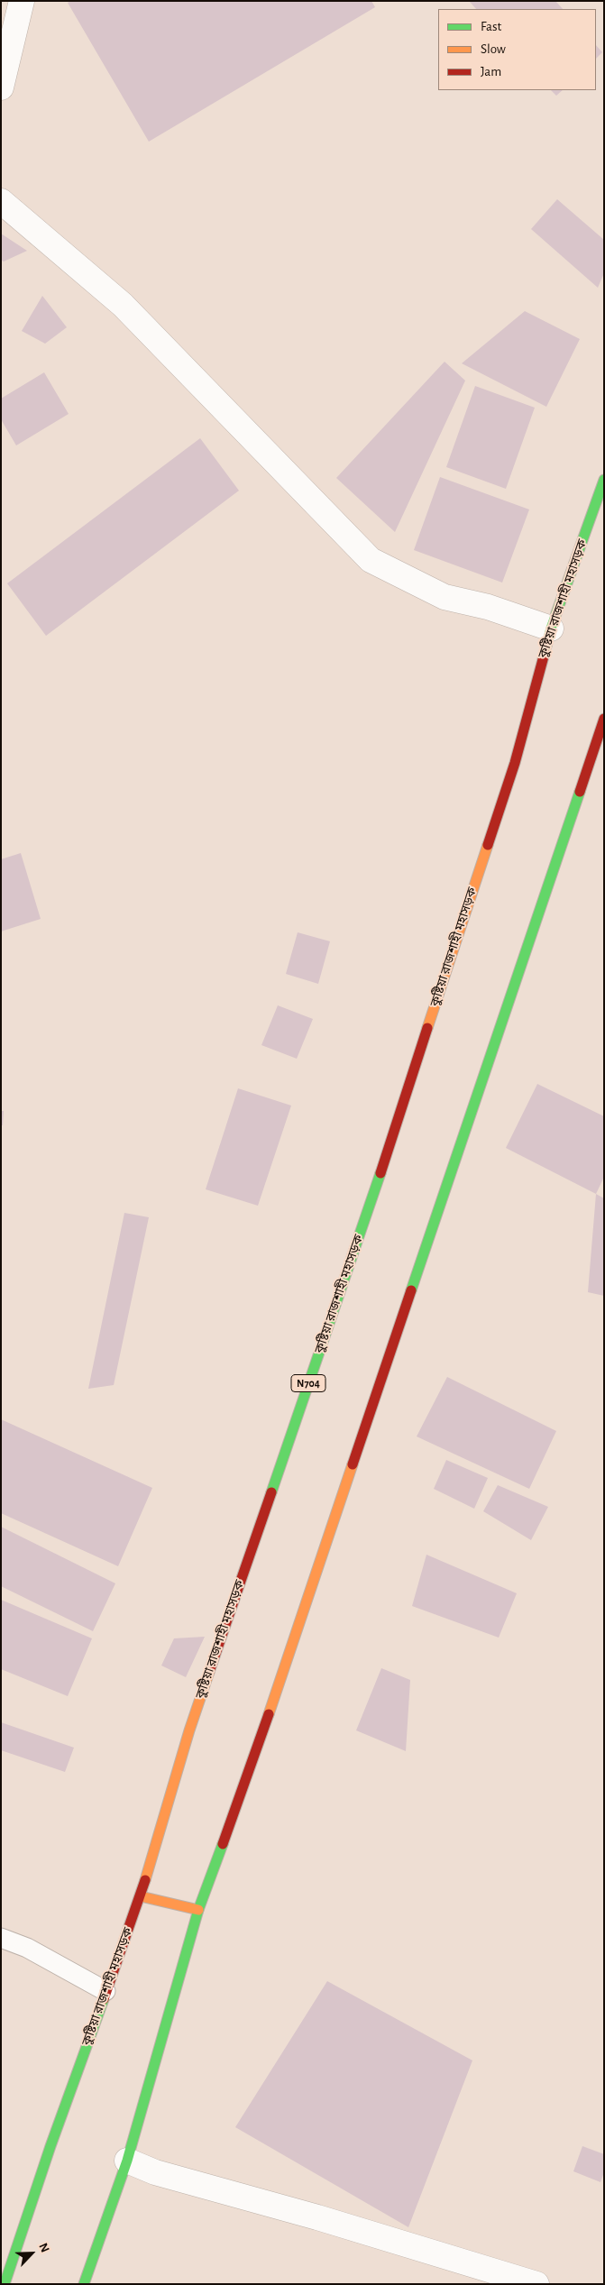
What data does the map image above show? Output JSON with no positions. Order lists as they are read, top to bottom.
{
  "streets": {
    "highway": ["কুষ্টিয়া রাজশাহী মহাসড়ক", "N704"]
  },
  "legend": ["Fast", "Slow", "Jam"],
  "north": "top right"
}
